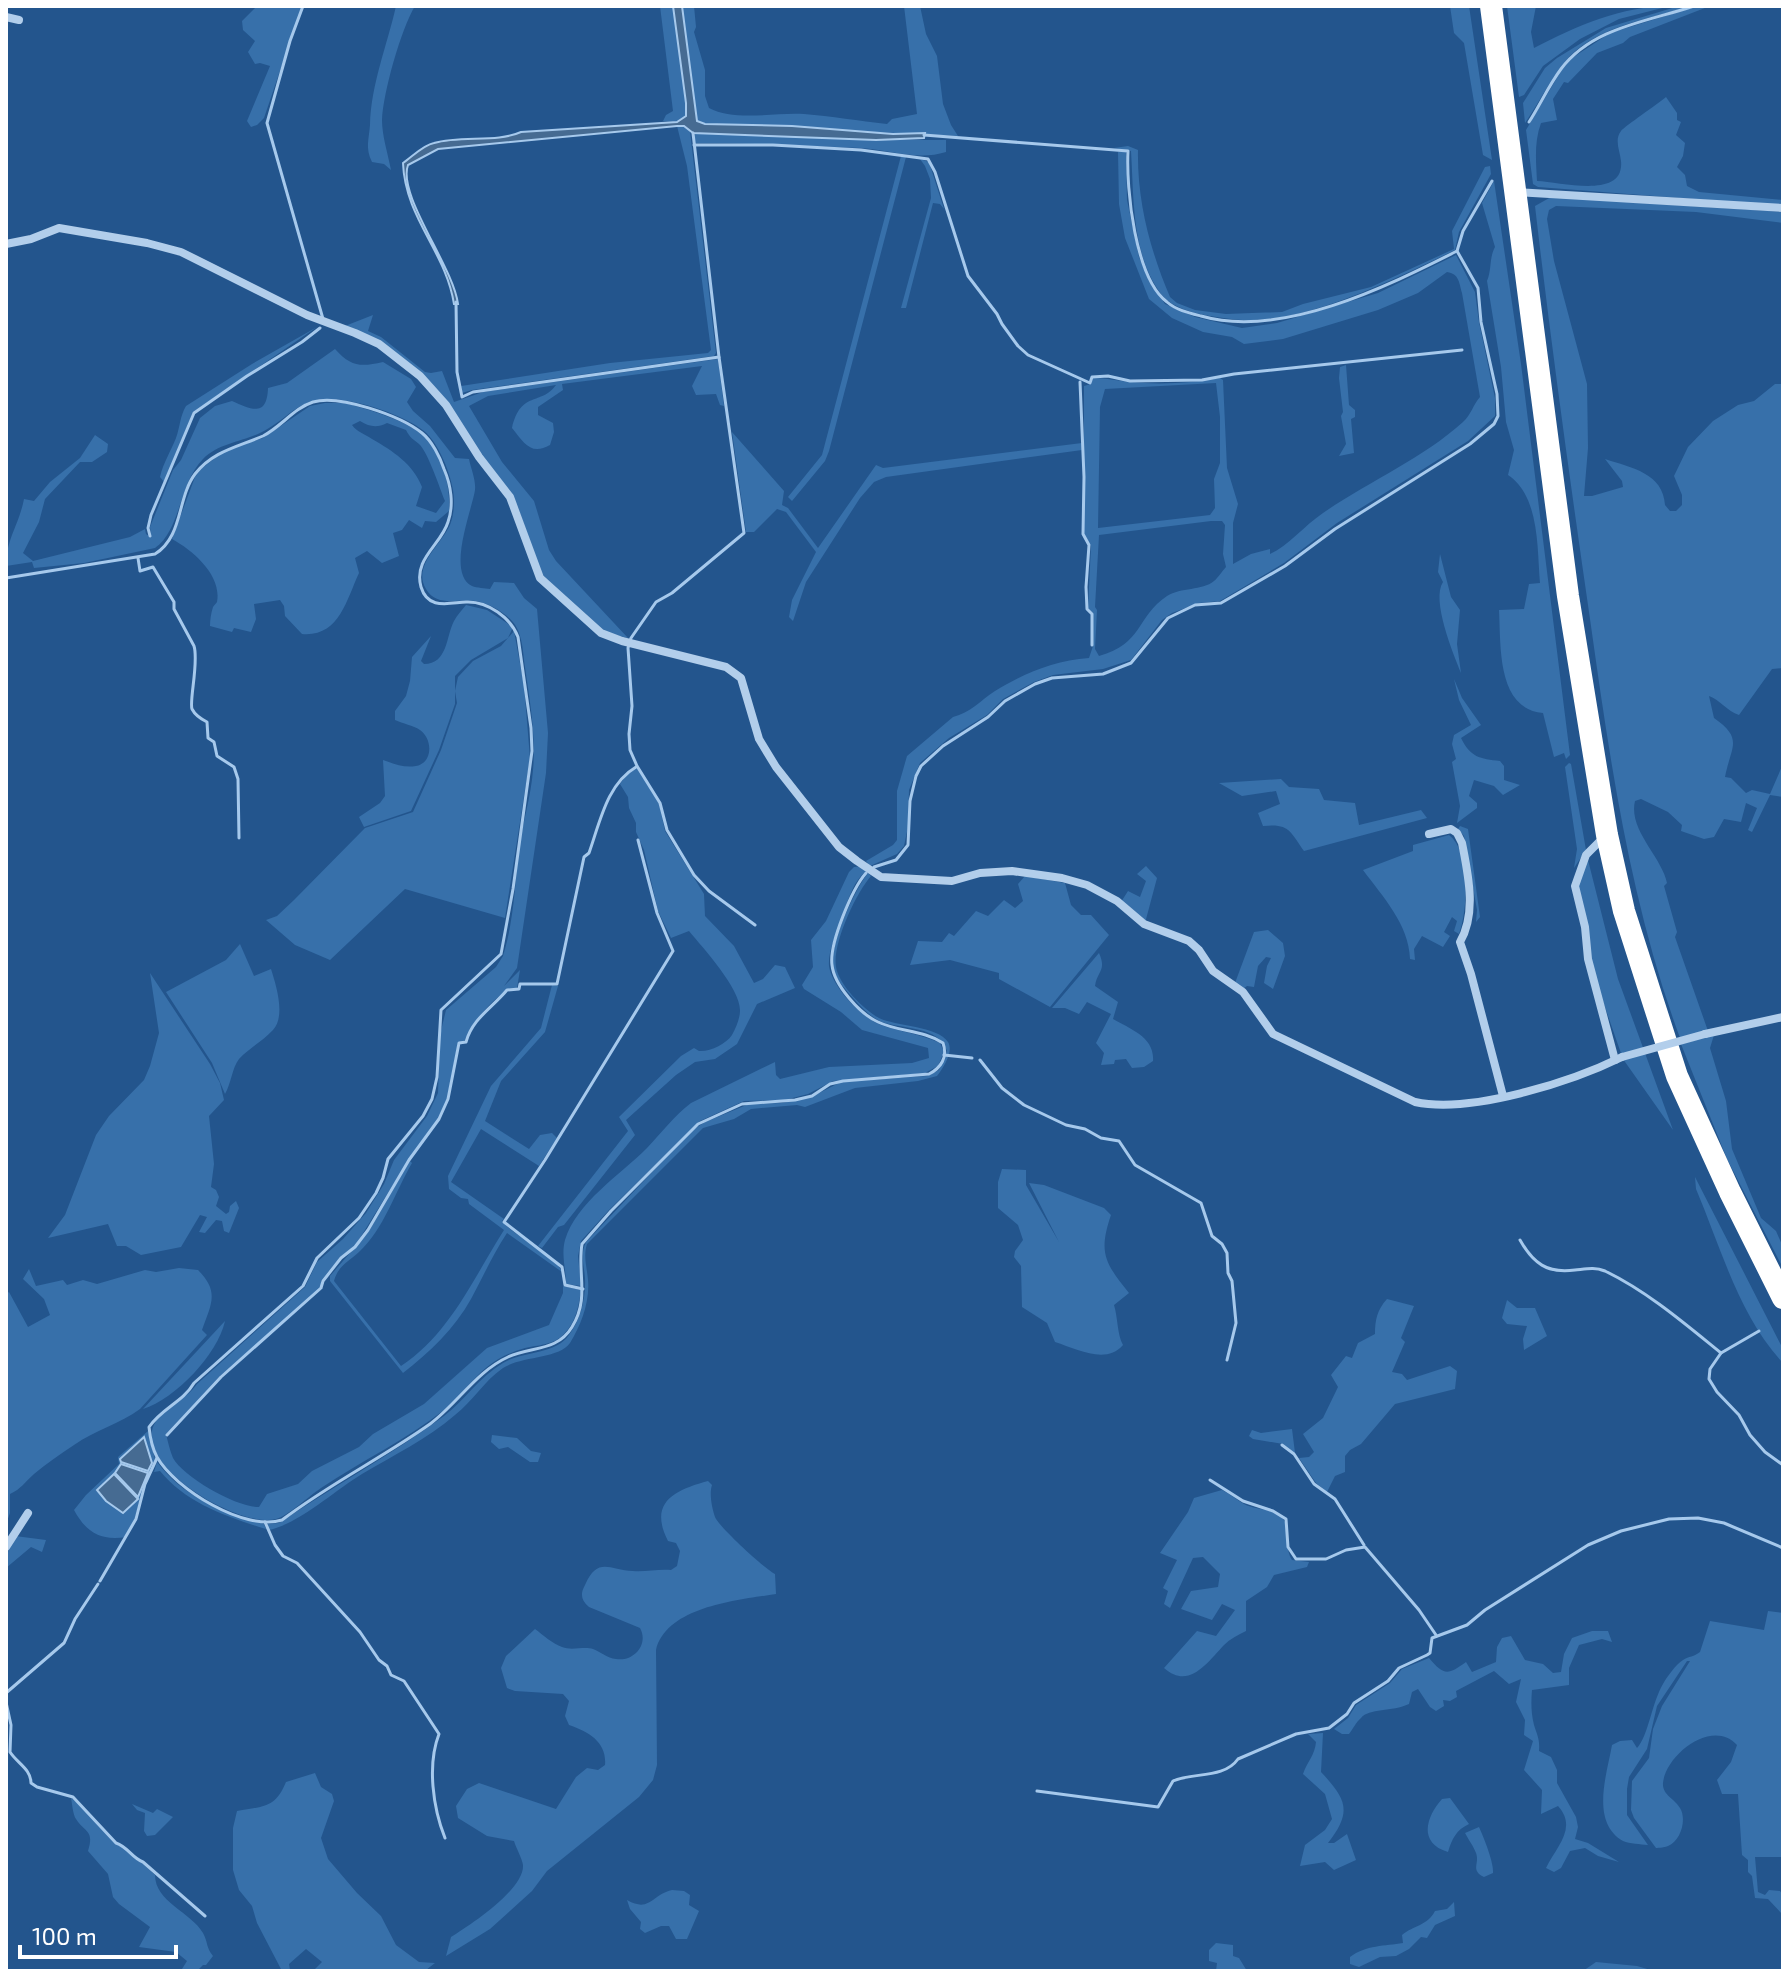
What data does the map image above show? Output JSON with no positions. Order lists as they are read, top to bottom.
{
  "scale_bar": "100 m"
}
